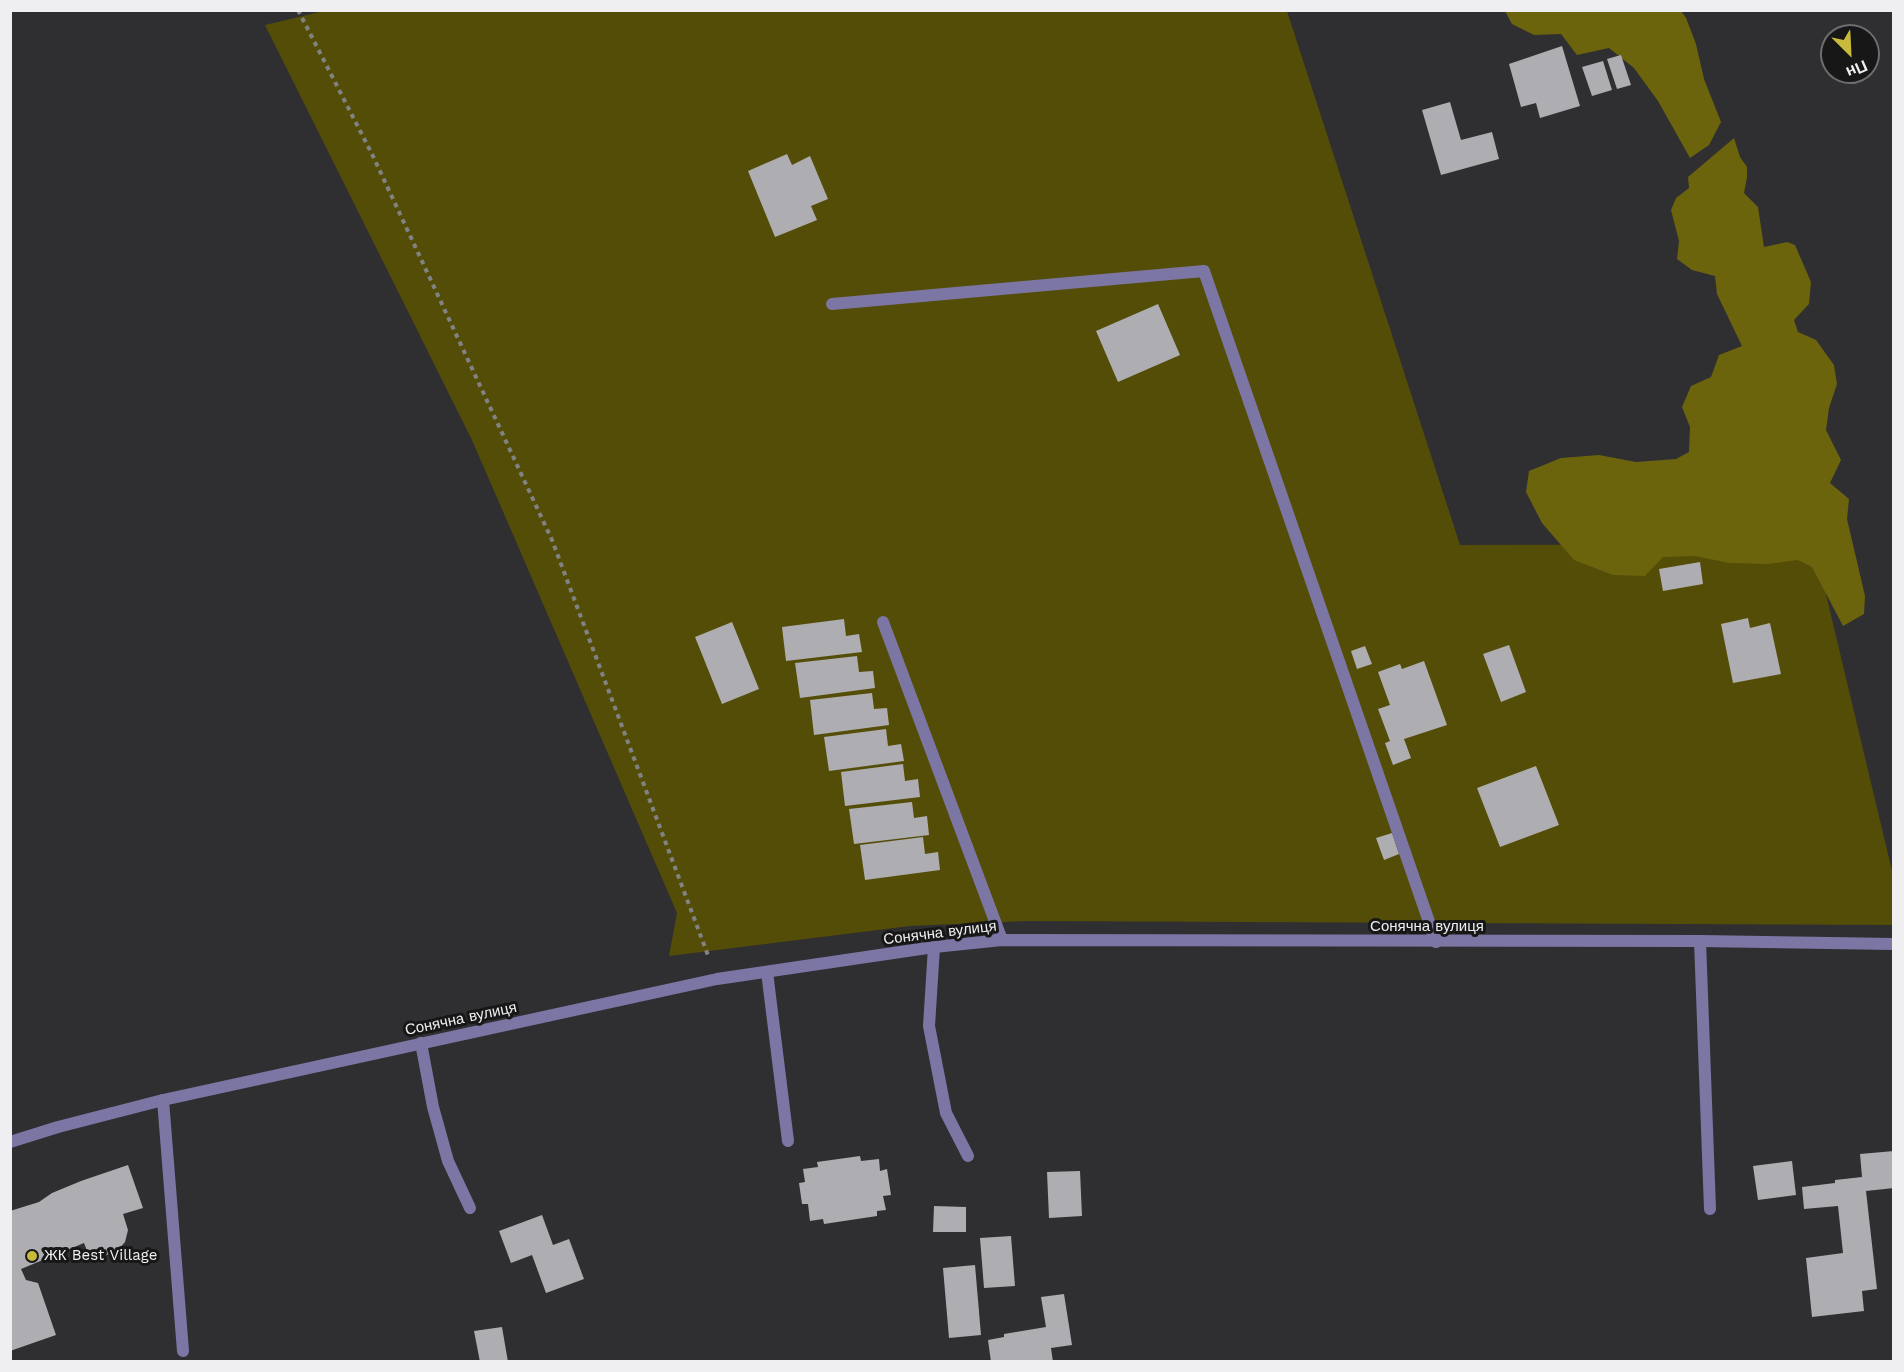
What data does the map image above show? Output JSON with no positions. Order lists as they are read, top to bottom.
{
  "streets": {
    "street": ["Сонячна вулиця"]
  },
  "places": ["ЖК Best Village"],
  "north": "bottom right"
}
